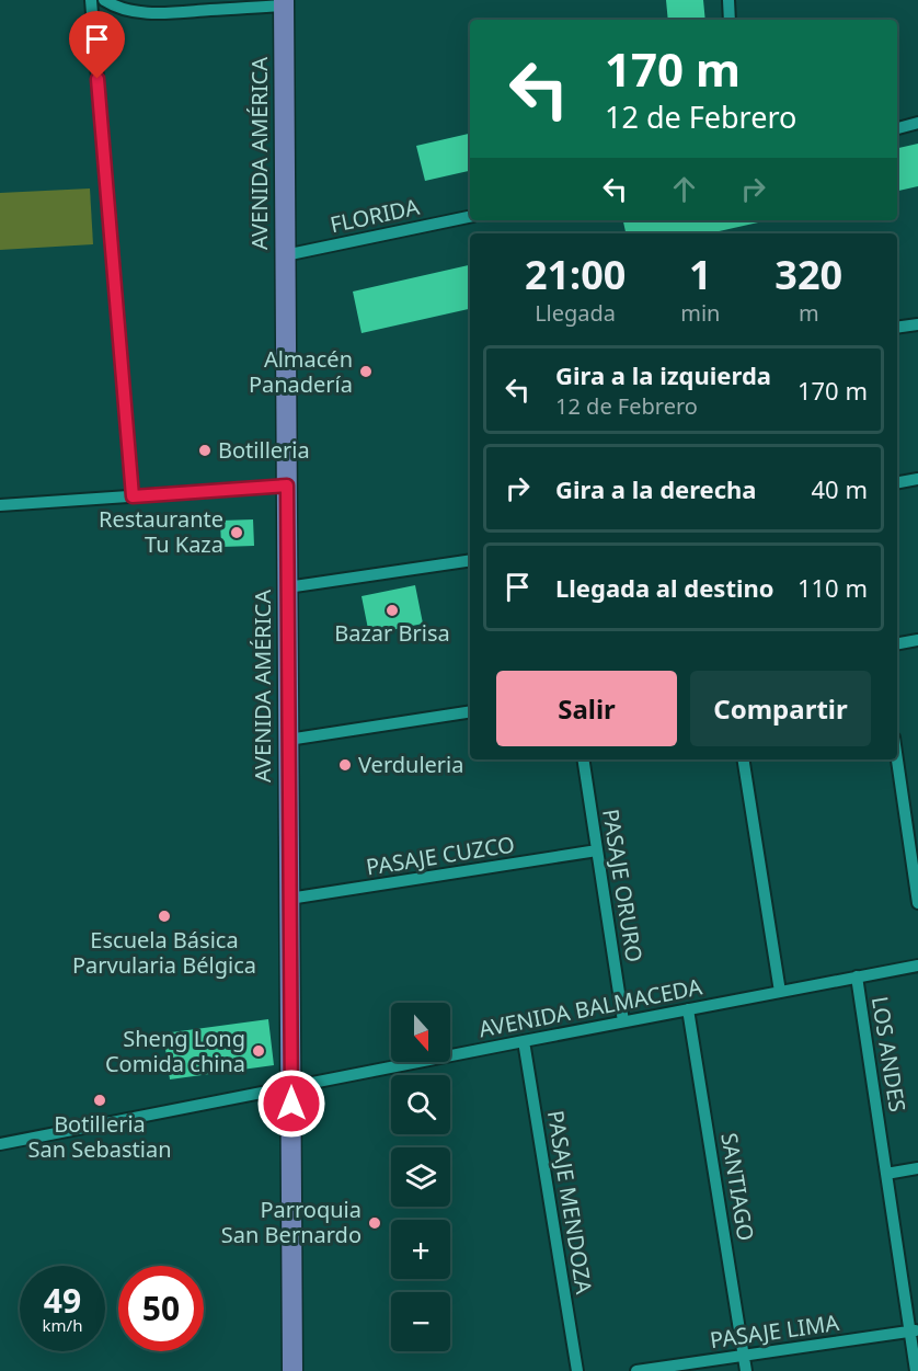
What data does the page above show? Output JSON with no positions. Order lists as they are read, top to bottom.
{
  "streets": {
    "main road": ["AVENIDA AMÉRICA"],
    "street": [
      "FLORIDA",
      "PASAJE CUZCO",
      "PASAJE ORURO",
      "AVENIDA BALMACEDA",
      "LOS ANDES",
      "SANTIAGO",
      "PASAJE MENDOZA",
      "PASAJE LIMA"
    ]
  },
  "crossings": [
    ["AVENIDA AMÉRICA", "FLORIDA"],
    ["AVENIDA AMÉRICA", "PASAJE CUZCO"],
    ["AVENIDA AMÉRICA", "AVENIDA BALMACEDA"],
    ["PASAJE CUZCO", "PASAJE ORURO"],
    ["PASAJE ORURO", "AVENIDA BALMACEDA"],
    ["AVENIDA BALMACEDA", "LOS ANDES"],
    ["AVENIDA BALMACEDA", "SANTIAGO"],
    ["AVENIDA BALMACEDA", "PASAJE MENDOZA"],
    ["LOS ANDES", "PASAJE LIMA"],
    ["SANTIAGO", "PASAJE LIMA"]
  ],
  "places": [
    "Almacén Panadería",
    "Botilleria",
    "Restaurante Tu Kaza",
    "Bazar Brisa",
    "Verduleria",
    "Escuela Básica Parvularia Bélgica",
    "Sheng Long Comida china",
    "Botilleria San Sebastian",
    "Parroquia San Bernardo"
  ],
  "north": "bottom",
  "page": {
    "turn": ["170 m", "12 de Febrero"],
    "eta": [
      "21:00",
      "Llegada",
      "1",
      "min",
      "320",
      "m"
    ],
    "list": [
      {
        "name": "Gira a la izquierda",
        "note": "12 de Febrero",
        "value": "170 m"
      },
      {
        "name": "Gira a la derecha",
        "value": "40 m"
      },
      {
        "name": "Llegada al destino",
        "value": "110 m"
      }
    ],
    "buttons": ["Salir", "Compartir"],
    "map_buttons": ["+", "−"],
    "speed": "49 km/h",
    "limit": "50"
  }
}
